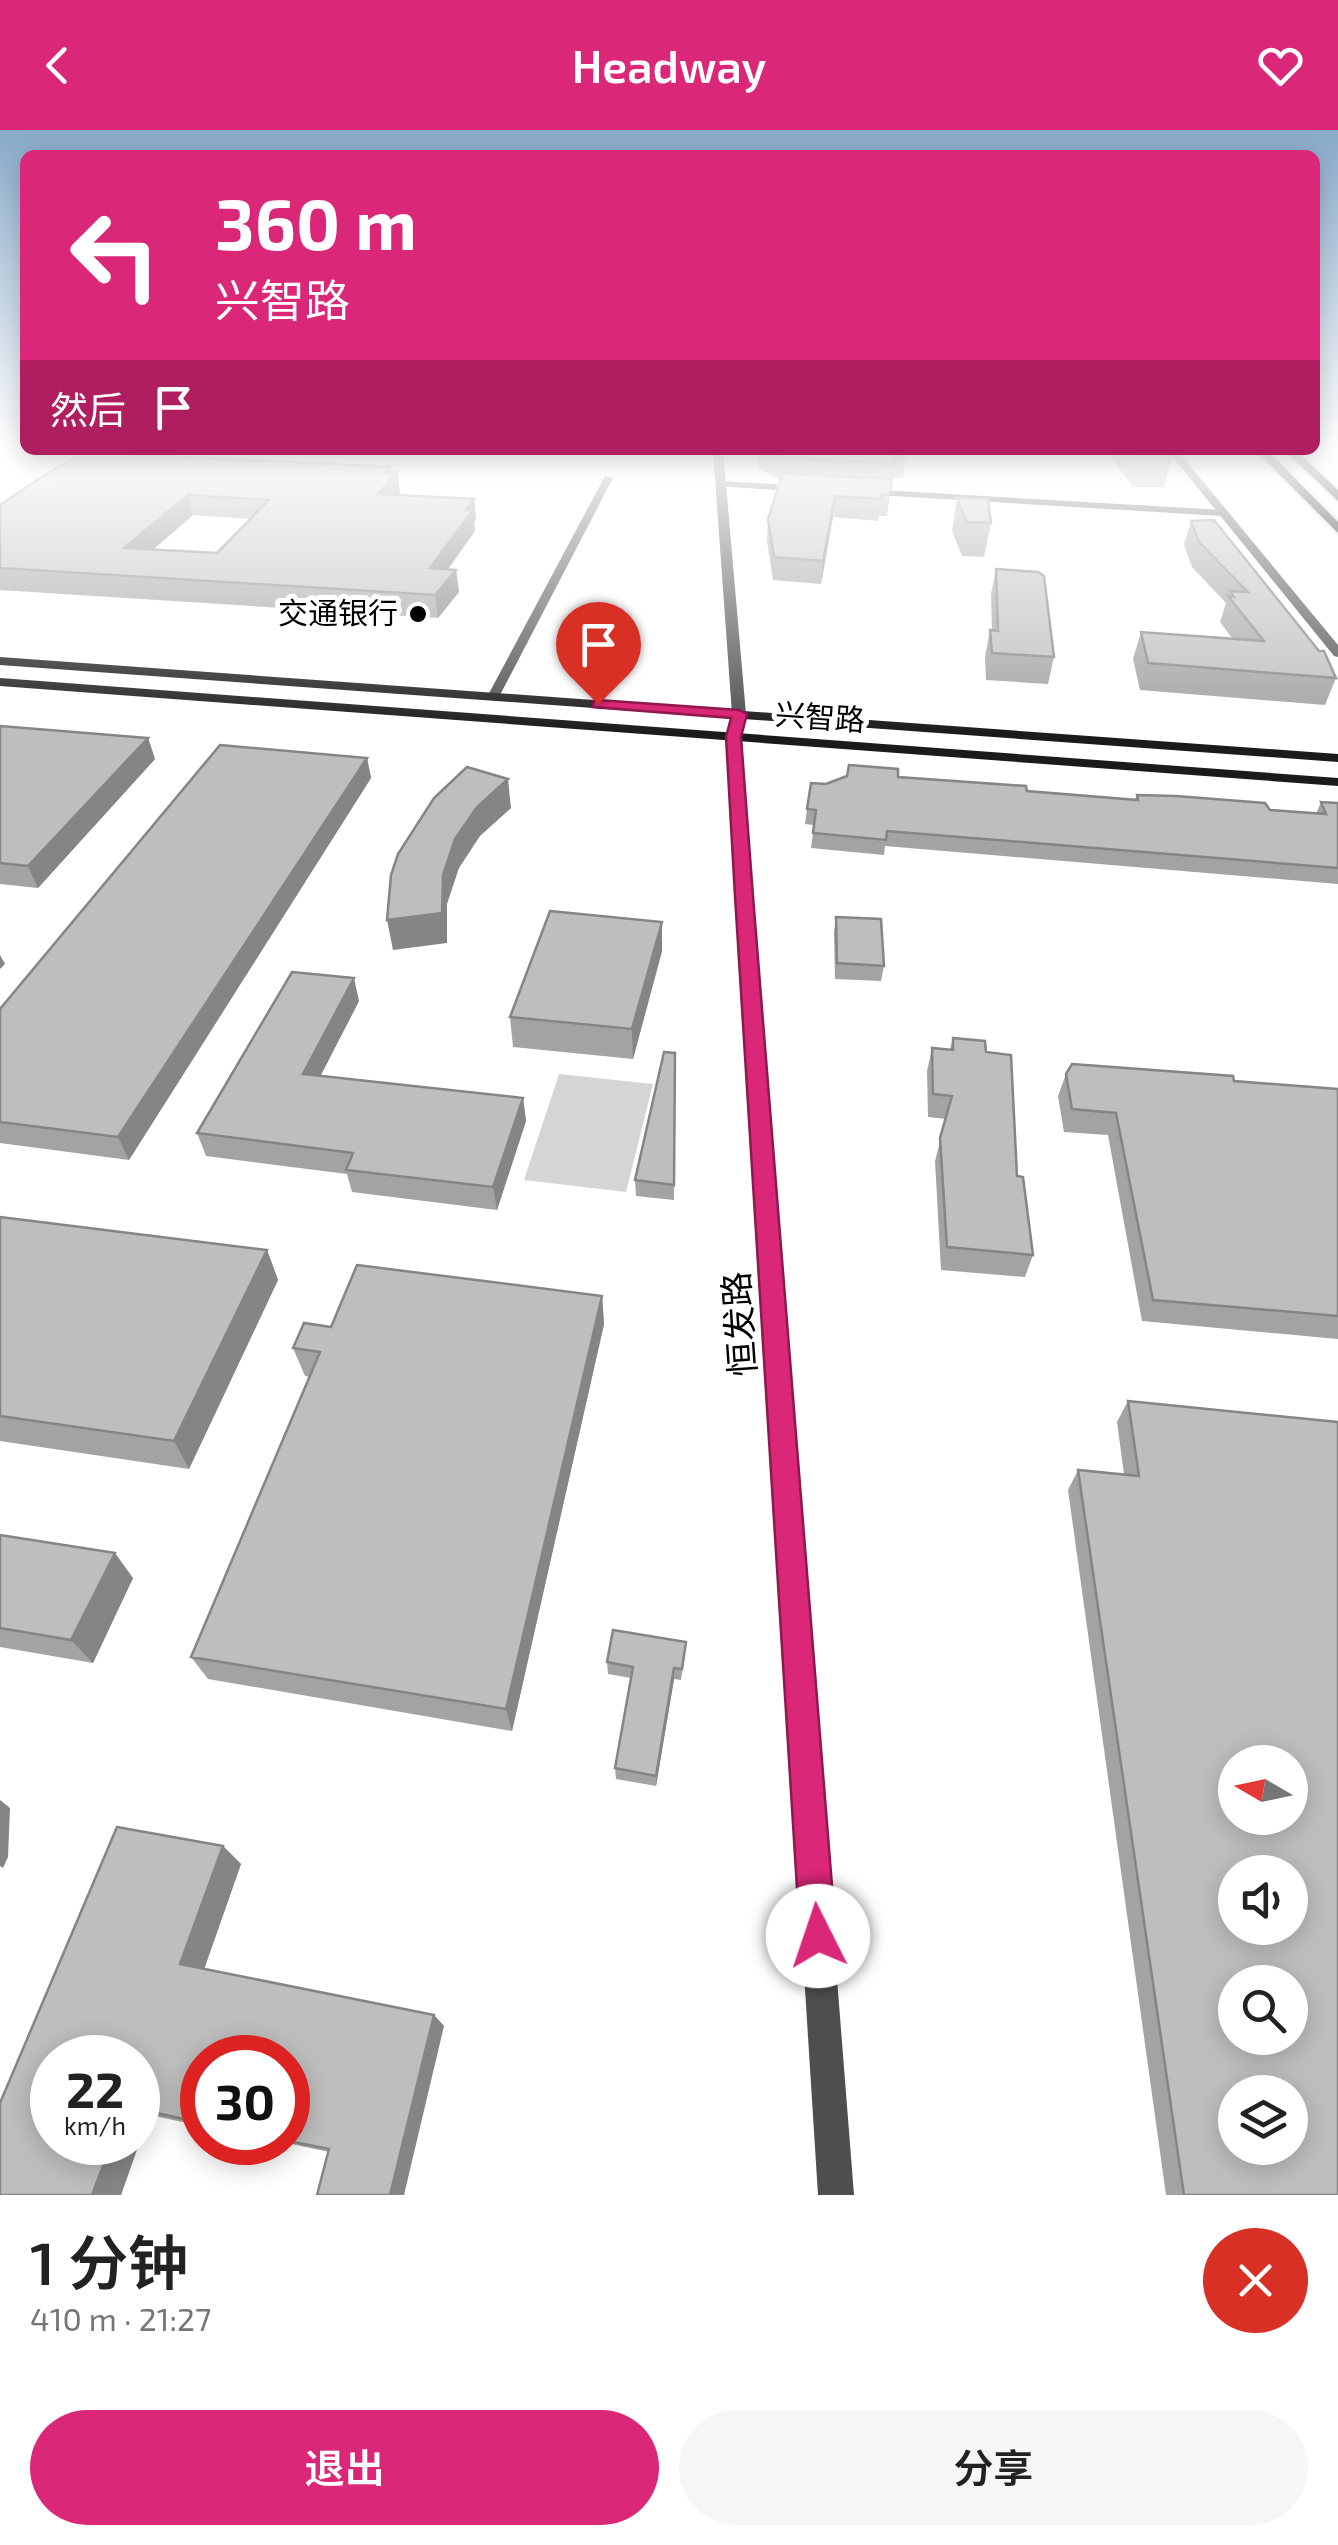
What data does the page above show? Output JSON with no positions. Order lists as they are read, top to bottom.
{
  "streets": {
    "main road": ["兴智路"],
    "street": ["恒发路"]
  },
  "crossings": [
    ["兴智路", "恒发路"]
  ],
  "places": ["交通银行"],
  "north": "left",
  "page": {
    "header": "Headway",
    "turn": ["360 m", "兴智路"],
    "then": "然后",
    "speed": "22 km/h",
    "limit": "30",
    "heading": ["1 分钟", "410 m · 21:27"],
    "buttons": ["退出", "分享"]
  }
}
